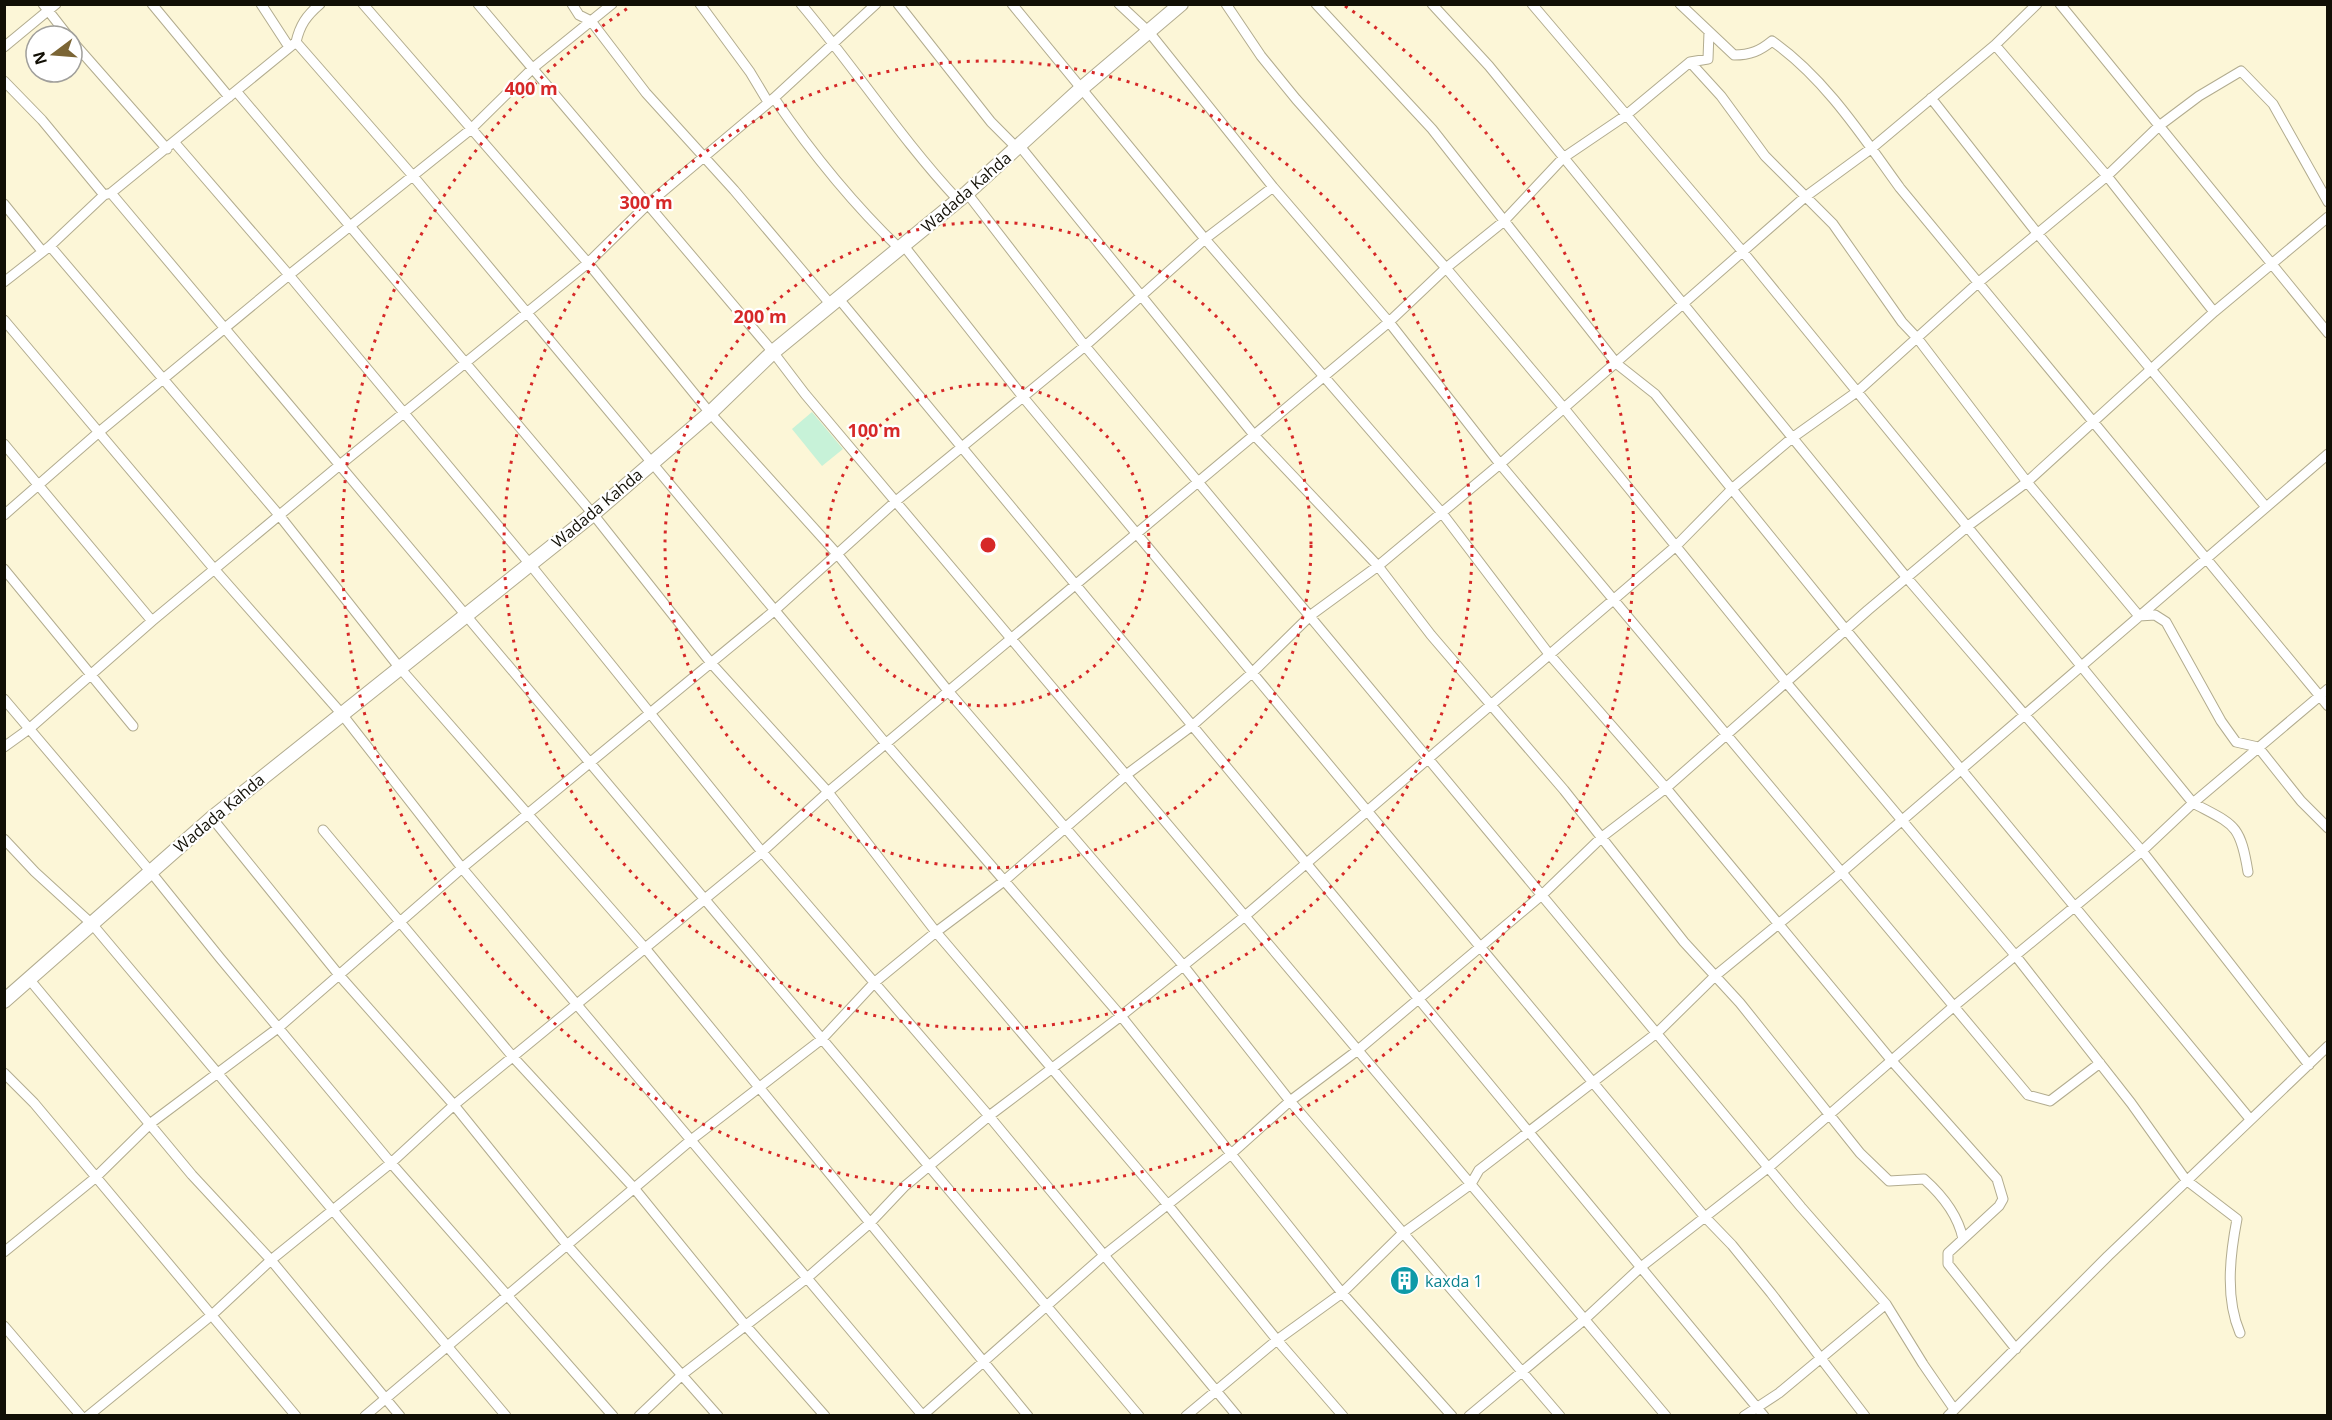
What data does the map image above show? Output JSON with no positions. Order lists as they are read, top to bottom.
{
  "streets": {
    "main road": ["Wadada Kahda"]
  },
  "places": {
    "building": ["kaxda 1"]
  },
  "north": "left",
  "rings": [
    "400 m",
    "300 m",
    "200 m",
    "100 m"
  ]
}
